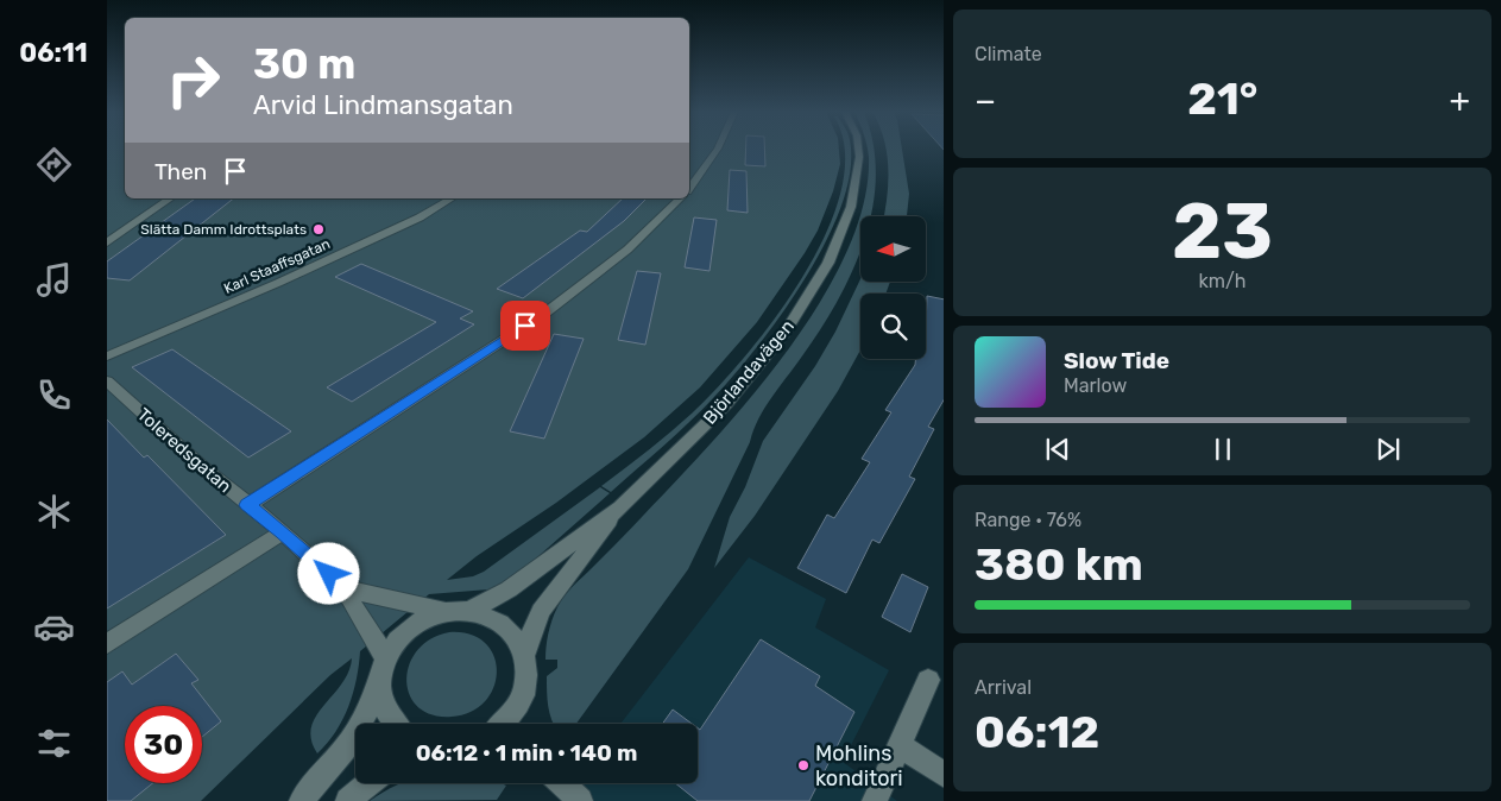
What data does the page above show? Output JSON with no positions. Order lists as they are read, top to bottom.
{
  "streets": {
    "street": ["Karl Staaffsgatan", "Björlandavägen", "Toleredsgatan"]
  },
  "crossings": [
    ["Björlandavägen", "Toleredsgatan"]
  ],
  "places": ["Slätta Damm Idrottsplats", "Mohlins konditori"],
  "north": "left",
  "page": {
    "tabs": "06:11",
    "tile": [
      "Climate",
      ["23", "km/h"],
      ["Range · 76%", "380 km"],
      ["Arrival", "06:12"]
    ],
    "turn": ["30 m", "Arvid Lindmansgatan"],
    "heat": ["−", "21°", "+"],
    "then": "Then",
    "song": ["Slow Tide", "Marlow"],
    "limit": "30",
    "trip": "06:12 · 1 min · 140 m"
  }
}
